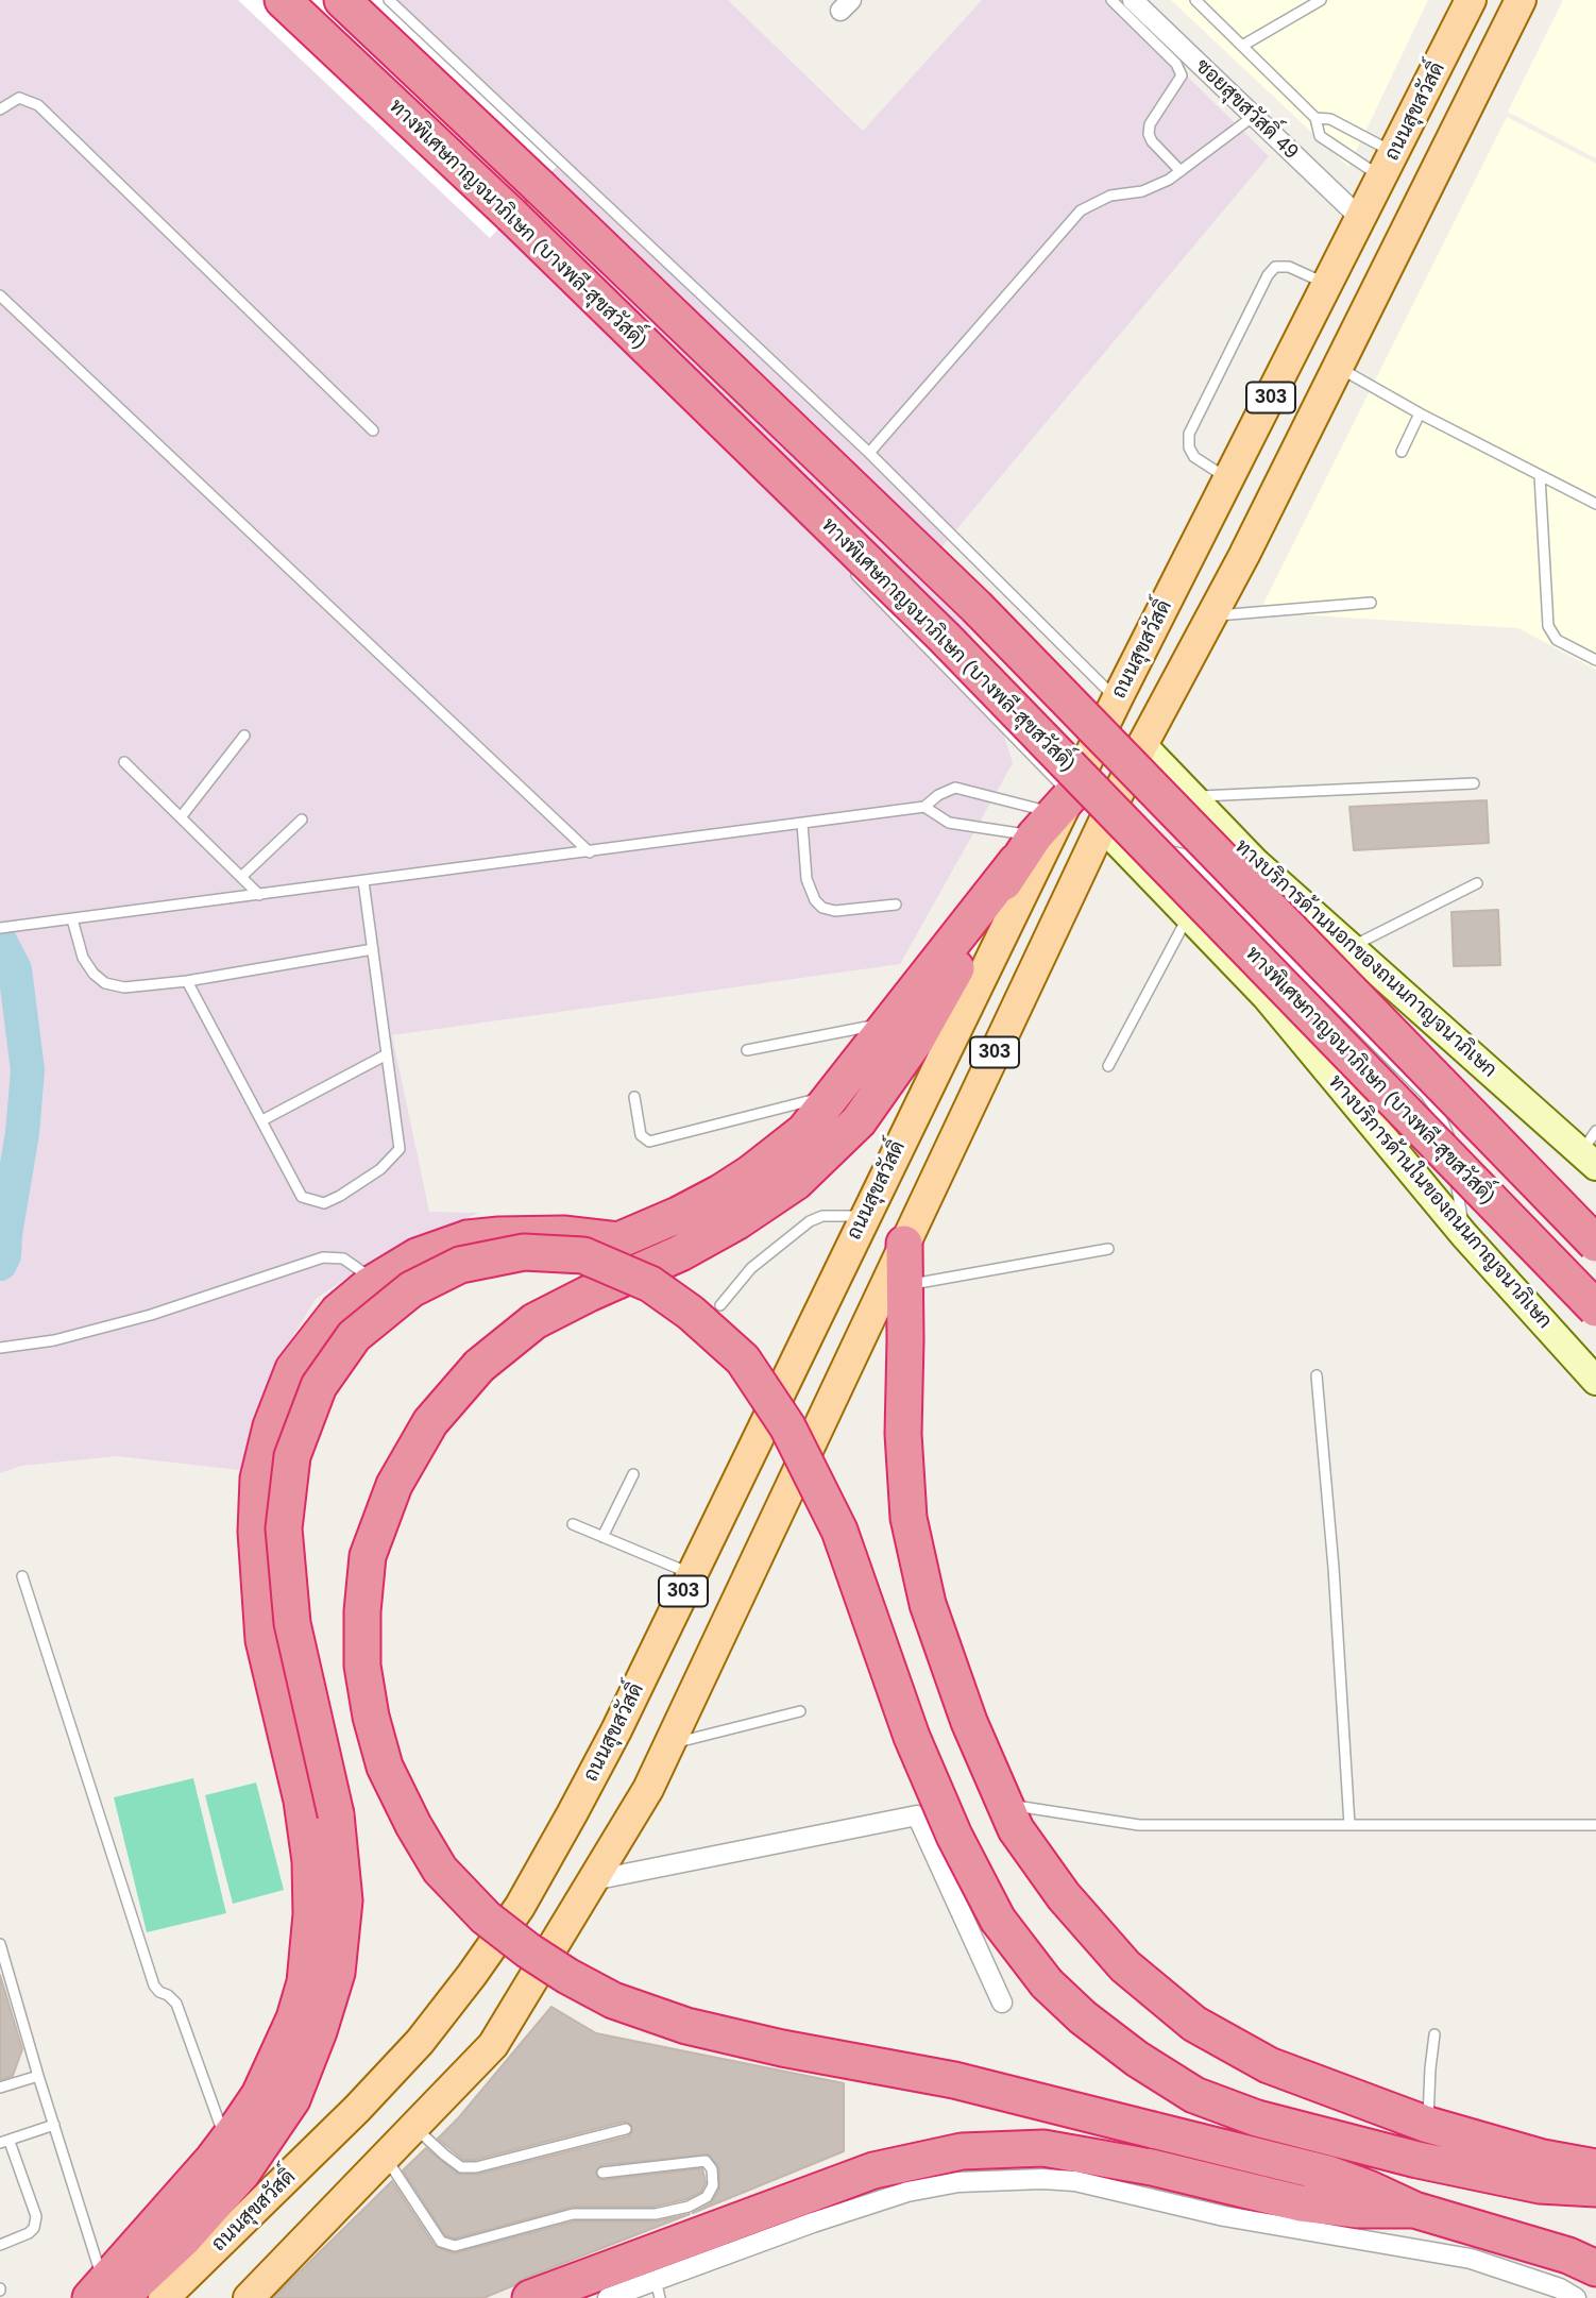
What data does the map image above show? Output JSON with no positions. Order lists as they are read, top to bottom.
{
  "streets": {
    "highway": ["ทางพิเศษกาญจนาภิเษก (บางพลี-สุขสวัสดิ์)"],
    "main road": [
      "ถนนสุขสวัสดิ์",
      "303",
      "ทางบริการด้านนอกของถนนกาญจนาภิเษก",
      "ทางบริการด้านในของถนนกาญจนาภิเษก"
    ],
    "street": ["ซอยสุขสวัสดิ์ 49"]
  },
  "crossings": [
    ["ซอยสุขสวัสดิ์ 49", "ถนนสุขสวัสดิ์"],
    ["303", "ทางบริการด้านนอกของถนนกาญจนาภิเษก"],
    ["303", "ทางบริการด้านในของถนนกาญจนาภิเษก"]
  ]
}
